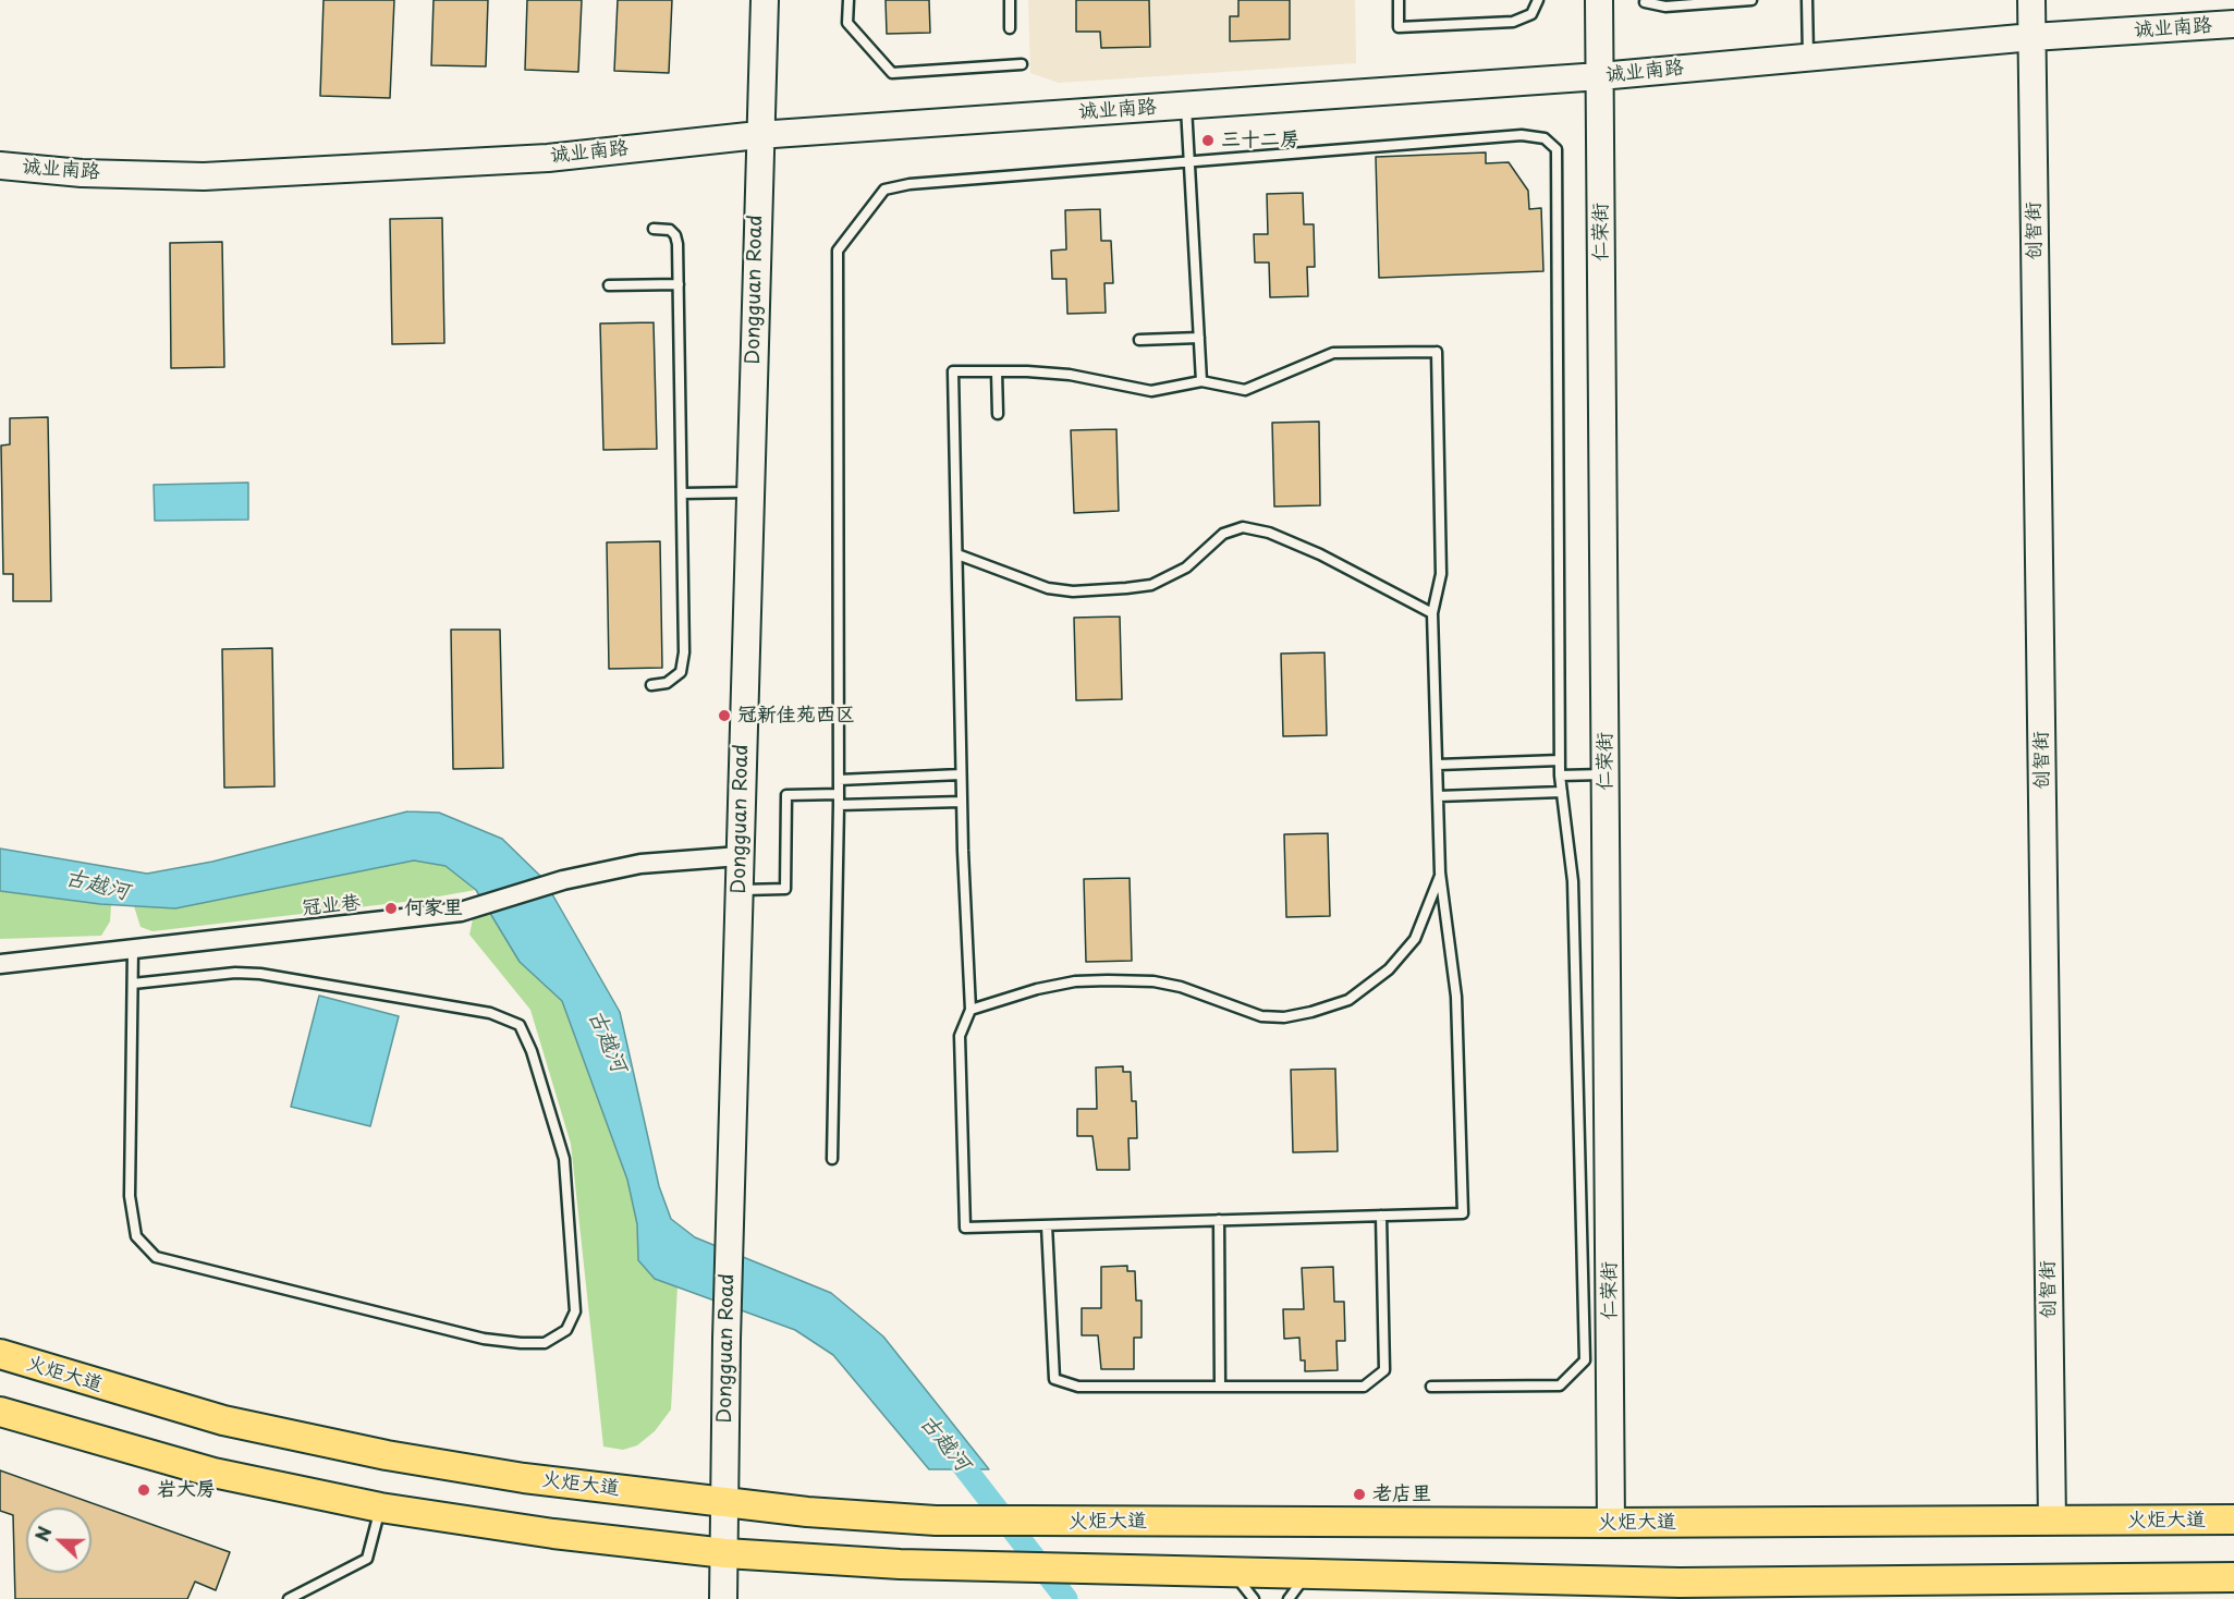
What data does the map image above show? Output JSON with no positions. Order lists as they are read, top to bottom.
{
  "streets": {
    "main road": ["火炬大道"],
    "street": [
      "诚业南路",
      "创智街",
      "仁荣街",
      "Dongguan Road",
      "冠业巷"
    ]
  },
  "crossings": [
    ["诚业南路", "创智街"],
    ["诚业南路", "仁荣街"],
    ["诚业南路", "Dongguan Road"],
    ["创智街", "火炬大道"],
    ["仁荣街", "火炬大道"],
    ["Dongguan Road", "冠业巷"],
    ["Dongguan Road", "火炬大道"]
  ],
  "water": ["古越河"],
  "places": [
    "三十二房",
    "冠新佳苑西区",
    "何家里",
    "岩大房",
    "老店里"
  ],
  "north": "left"
}
